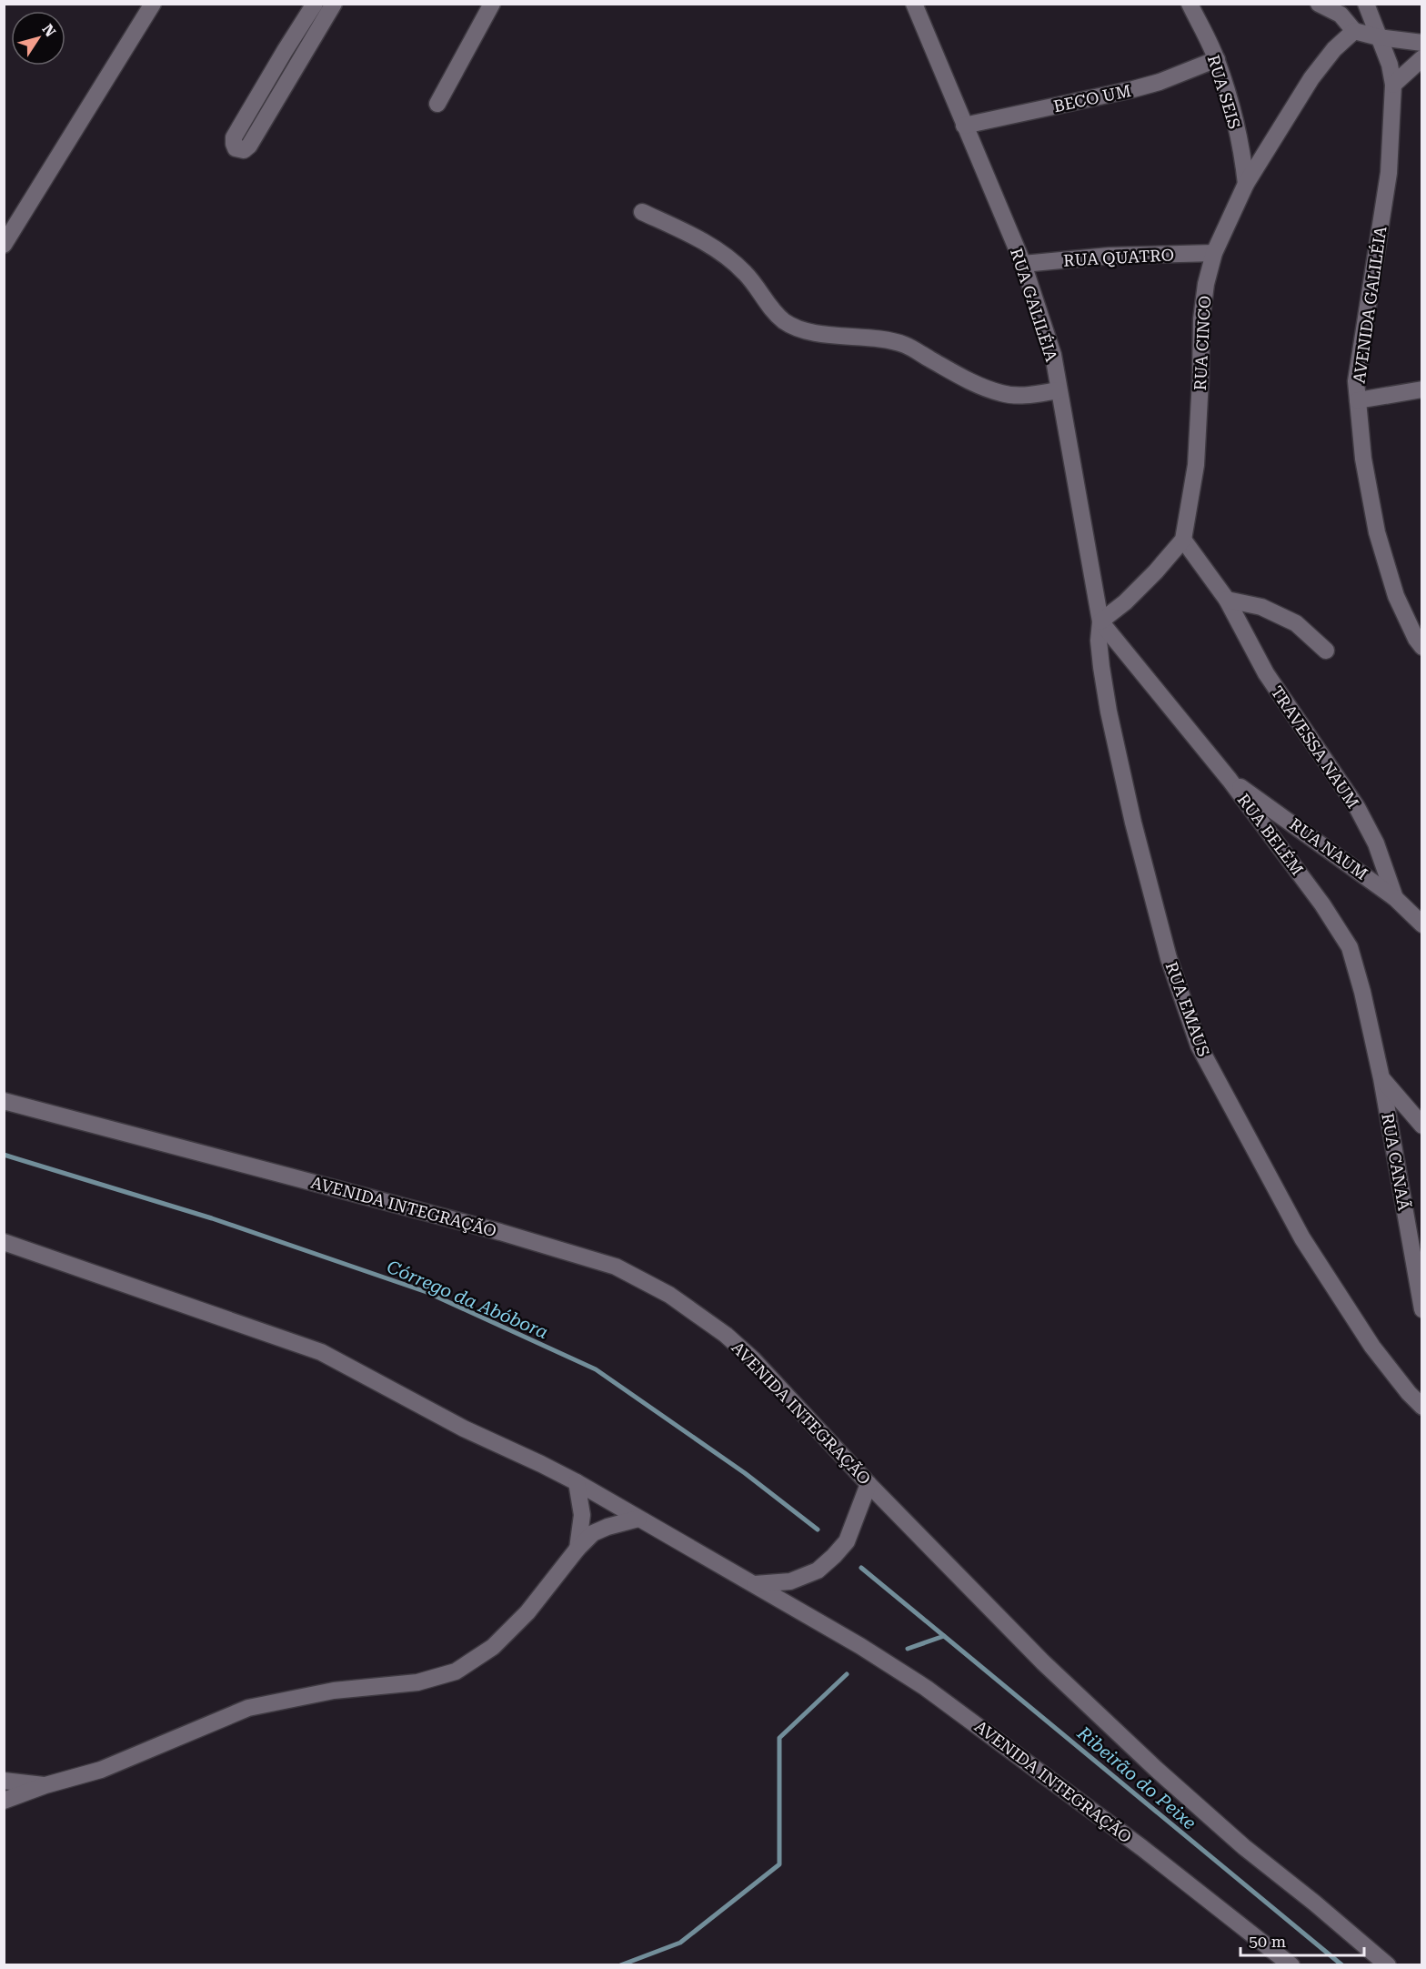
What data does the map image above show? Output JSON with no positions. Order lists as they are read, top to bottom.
{
  "streets": {
    "street": [
      "RUA SEIS",
      "BECO UM",
      "RUA QUATRO",
      "RUA GALILÉIA",
      "AVENIDA GALILÉIA",
      "RUA CINCO",
      "TRAVESSA NAUM",
      "RUA BELÉM",
      "RUA NAUM",
      "RUA EMAUS",
      "RUA CANAÃ",
      "AVENIDA INTEGRAÇÃO"
    ]
  },
  "crossings": [
    ["RUA SEIS", "BECO UM"],
    ["RUA SEIS", "RUA CINCO"],
    ["BECO UM", "RUA GALILÉIA"],
    ["RUA QUATRO", "RUA GALILÉIA"],
    ["RUA QUATRO", "RUA CINCO"],
    ["RUA GALILÉIA", "RUA BELÉM"],
    ["RUA GALILÉIA", "RUA EMAUS"],
    ["RUA CINCO", "TRAVESSA NAUM"],
    ["TRAVESSA NAUM", "RUA NAUM"],
    ["RUA BELÉM", "RUA NAUM"],
    ["RUA BELÉM", "RUA EMAUS"],
    ["RUA BELÉM", "RUA CANAÃ"]
  ],
  "water": ["Córrego da Abóbora", "Ribeirão do Peixe"],
  "scale_bar": "50 m",
  "north": "top right"
}
